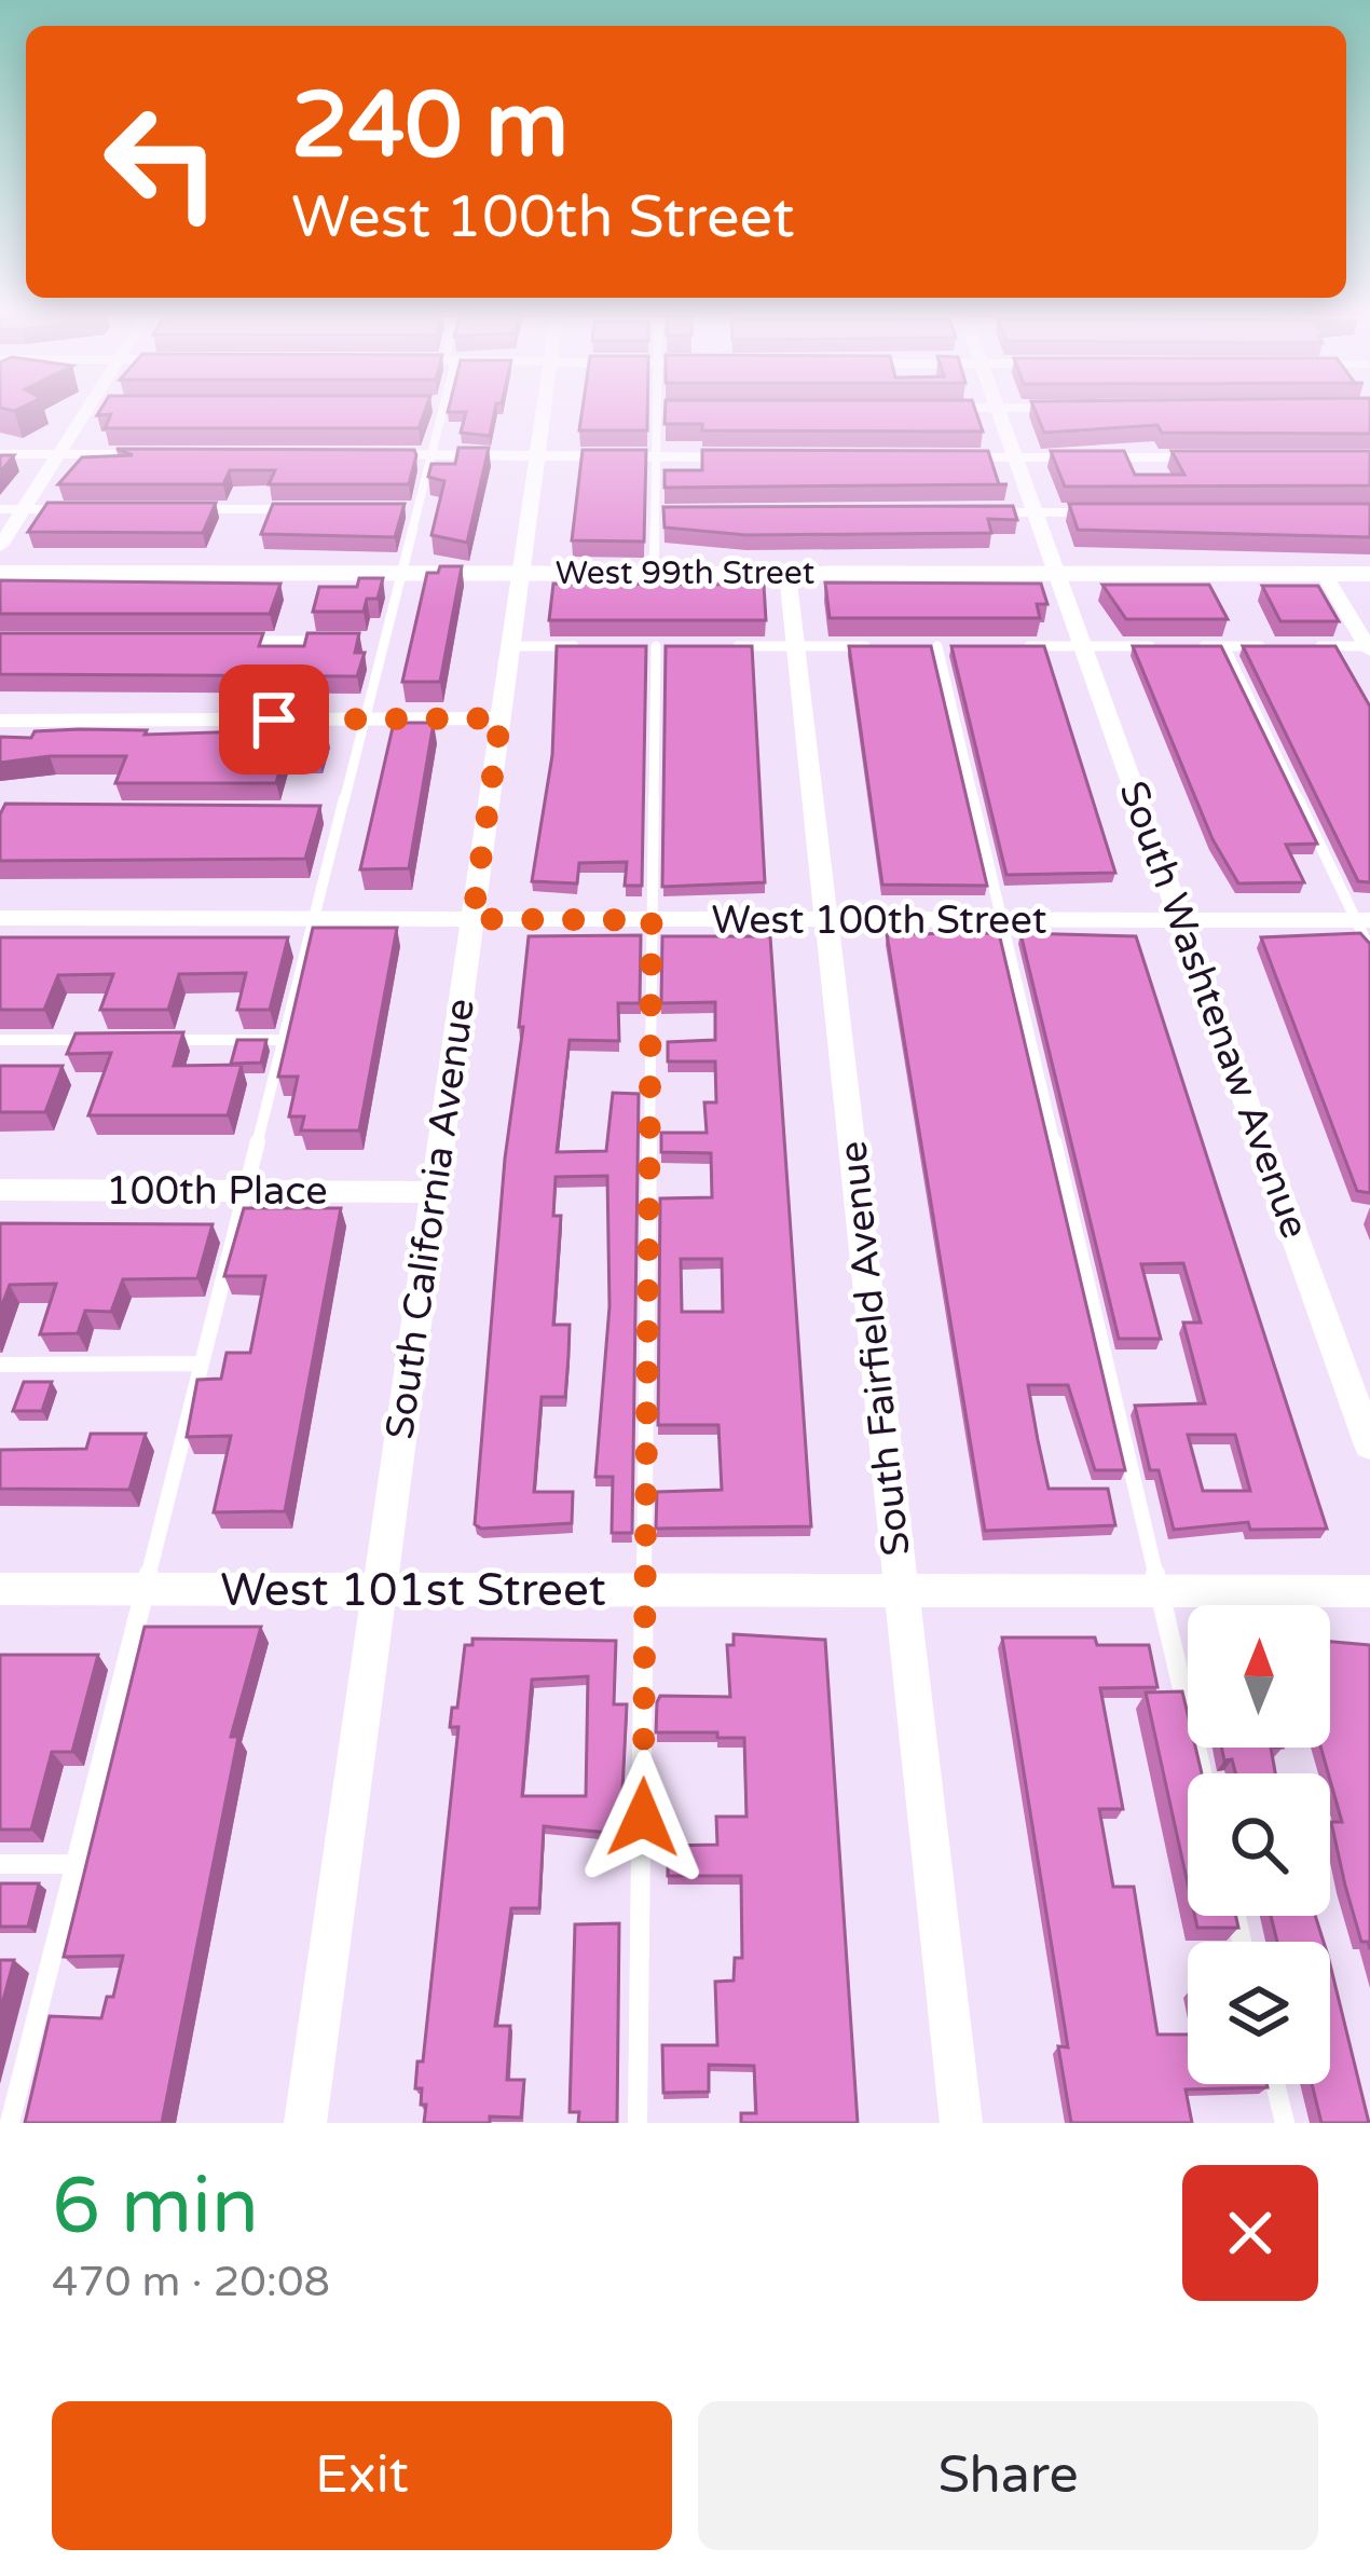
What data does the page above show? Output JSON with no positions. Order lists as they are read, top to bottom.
{
  "streets": {
    "street": [
      "West 99th Street",
      "West 100th Street",
      "South Washtenaw Avenue",
      "100th Place",
      "South California Avenue",
      "South Fairfield Avenue",
      "West 101st Street"
    ]
  },
  "crossings": [
    ["West 99th Street", "South Washtenaw Avenue"],
    ["West 99th Street", "South California Avenue"],
    ["West 99th Street", "South Fairfield Avenue"],
    ["West 100th Street", "South Washtenaw Avenue"],
    ["West 100th Street", "South California Avenue"],
    ["West 100th Street", "South Fairfield Avenue"],
    ["100th Place", "South California Avenue"],
    ["South California Avenue", "West 101st Street"],
    ["South Fairfield Avenue", "West 101st Street"]
  ],
  "north": "top",
  "page": {
    "turn": ["240 m", "West 100th Street"],
    "heading": ["6 min", "470 m · 20:08"],
    "buttons": ["Exit", "Share"]
  }
}
